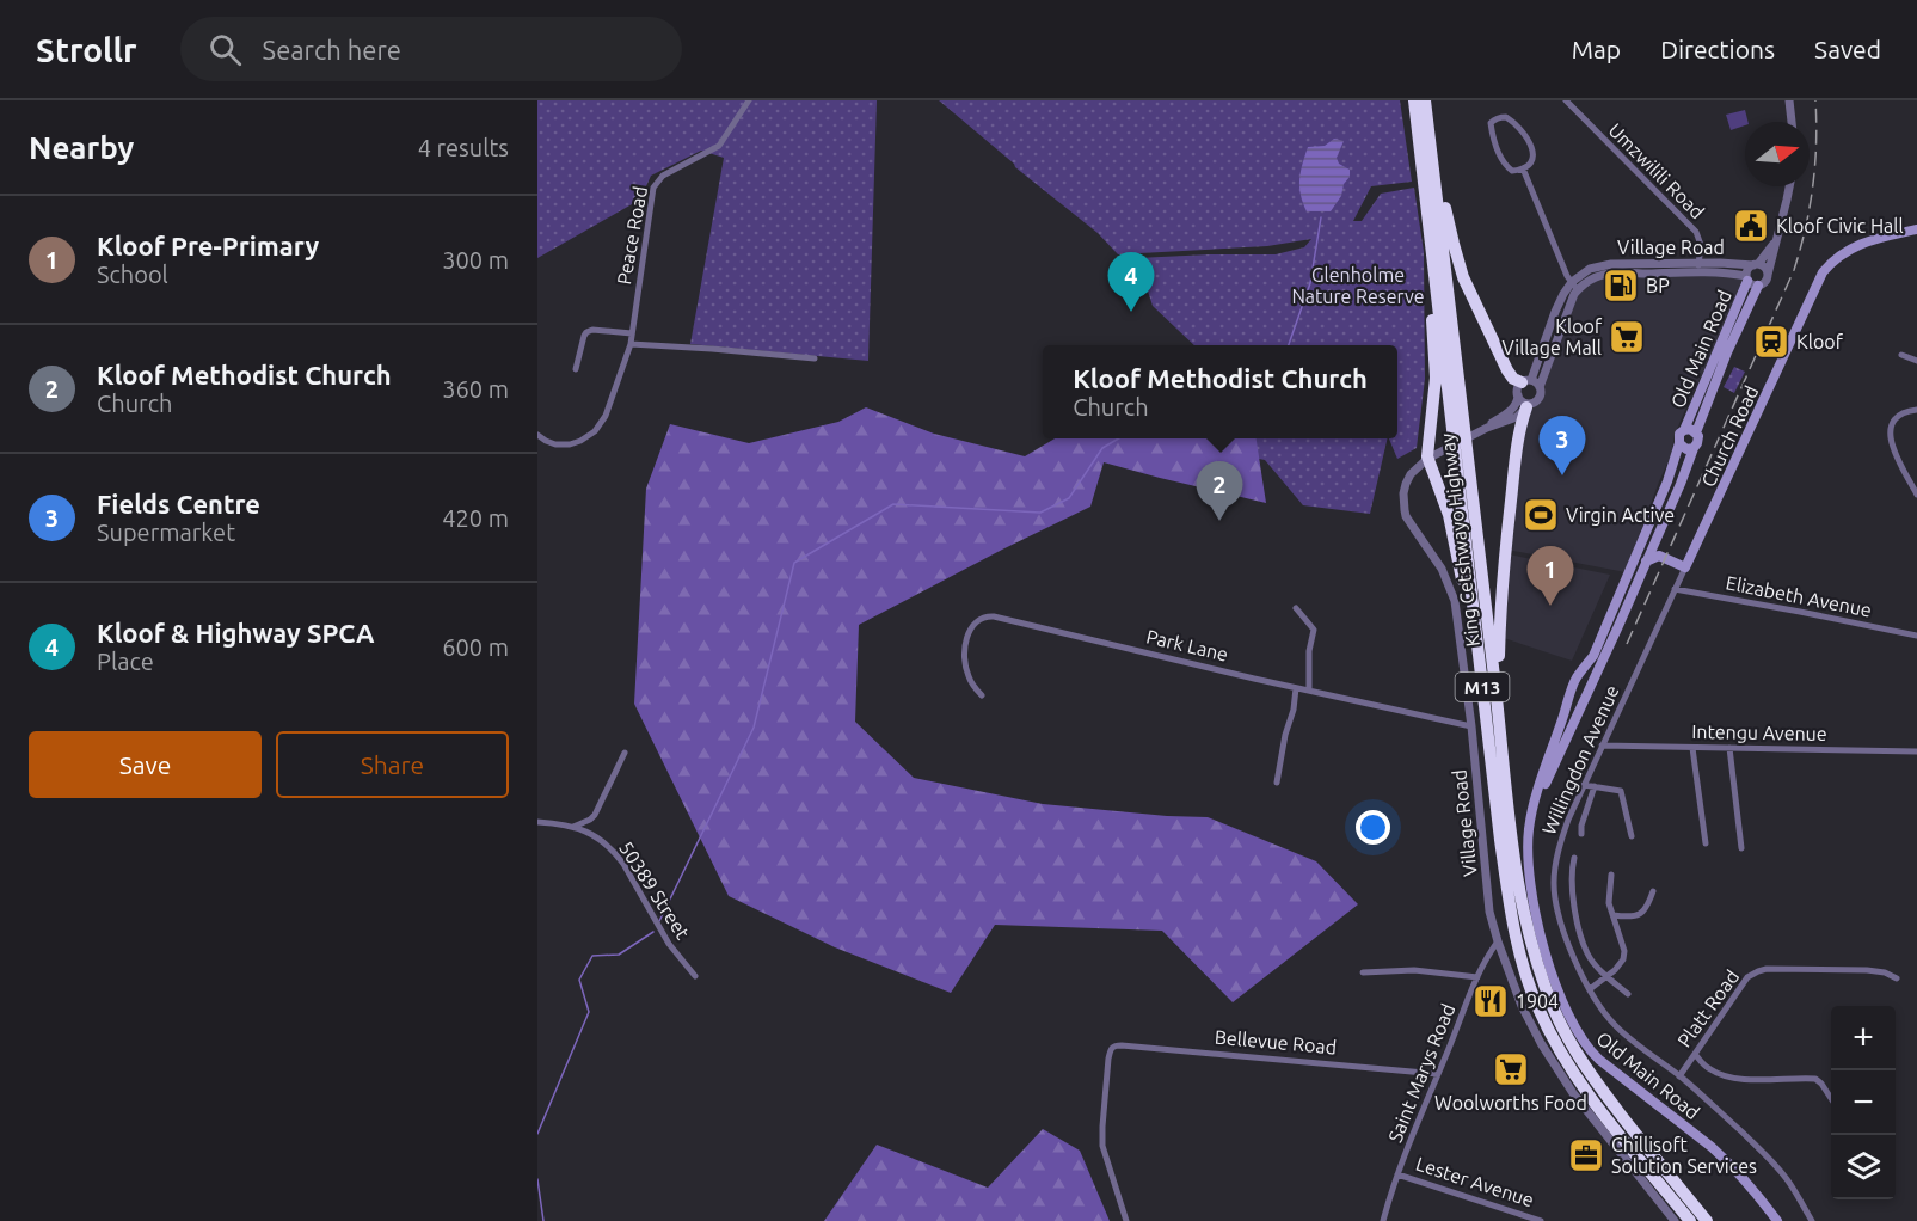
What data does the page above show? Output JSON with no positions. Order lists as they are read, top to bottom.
{
  "streets": {
    "highway": ["King Cetshwayo Highway", "M13"],
    "main road": ["Old Main Road", "Church Road"],
    "street": [
      "Umzwilili Road",
      "Peace Road",
      "Village Road",
      "Elizabeth Avenue",
      "Park Lane",
      "Intengu Avenue",
      "Willingdon Avenue",
      "50389 Street",
      "Platt Road",
      "Bellevue Road",
      "Saint Marys Road",
      "Lester Avenue"
    ]
  },
  "crossings": [
    ["Umzwilili Road", "Village Road"],
    ["Village Road", "Old Main Road"],
    ["Village Road", "Park Lane"],
    ["Village Road", "Saint Marys Road"],
    ["Church Road", "Willingdon Avenue"],
    ["Elizabeth Avenue", "Willingdon Avenue"],
    ["Intengu Avenue", "Willingdon Avenue"],
    ["Willingdon Avenue", "Platt Road"],
    ["Bellevue Road", "Saint Marys Road"],
    ["Saint Marys Road", "Lester Avenue"]
  ],
  "parks": ["Glenholme Nature Reserve"],
  "places": {
    "public building": ["Kloof Civic Hall"],
    "fuel station": ["BP"],
    "supermarket": ["Kloof Village Mall", "Woolworths Food"],
    "station": ["Kloof"],
    "sports": ["Virgin Active"],
    "restaurant": ["1904"],
    "office": ["Chillisoft Solution Services"]
  },
  "north": "right",
  "page": {
    "header": "Strollr",
    "search": "Search here",
    "nav": ["Map", "Directions", "Saved"],
    "heading": ["Nearby", "4 results"],
    "list": [
      {
        "mark": "1",
        "name": "Kloof Pre-Primary",
        "note": "School",
        "value": "300 m"
      },
      {
        "mark": "2",
        "name": "Kloof Methodist Church",
        "note": "Church",
        "value": "360 m"
      },
      {
        "mark": "3",
        "name": "Fields Centre",
        "note": "Supermarket",
        "value": "420 m"
      },
      {
        "mark": "4",
        "name": "Kloof & Highway SPCA",
        "note": "Place",
        "value": "600 m"
      }
    ],
    "pins": [
      "4",
      "3",
      "2",
      "1"
    ],
    "popup": ["Kloof Methodist Church", "Church"],
    "buttons": ["Save", "Share"],
    "map_buttons": ["+", "−"]
  }
}
